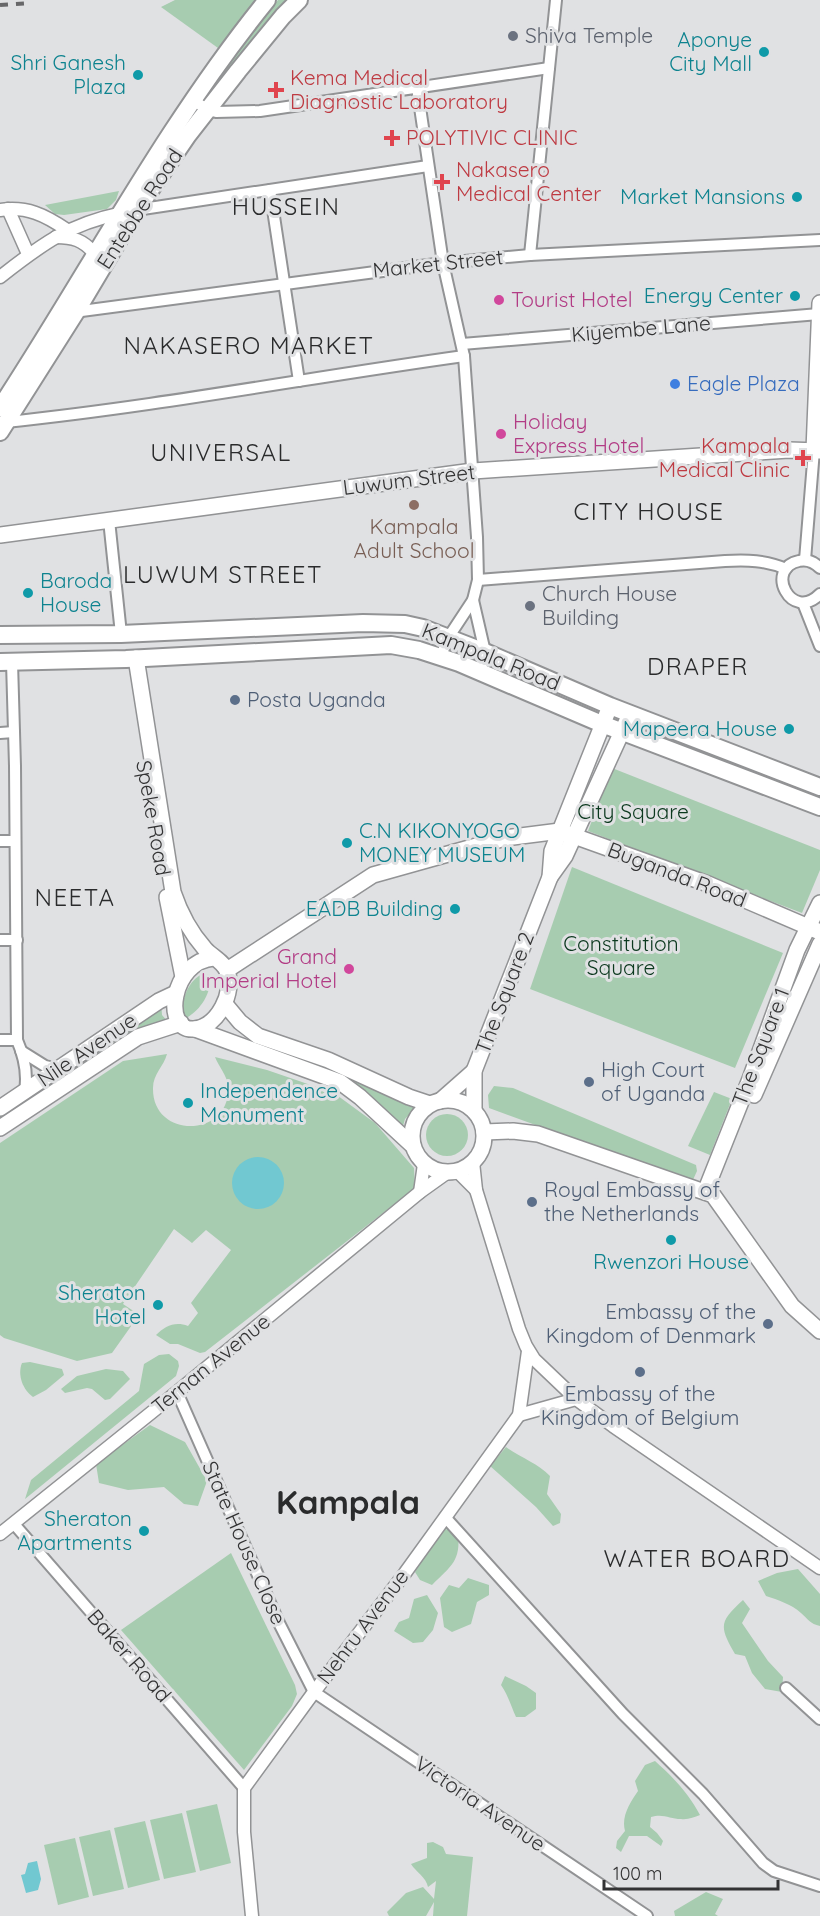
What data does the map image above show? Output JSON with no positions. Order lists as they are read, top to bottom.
{
  "streets": {
    "main road": [
      "Entebbe Road",
      "Luwum Street",
      "Kampala Road",
      "Speke Road",
      "Buganda Road",
      "The Square 2",
      "The Square 1",
      "Nile Avenue"
    ],
    "street": [
      "Market Street",
      "Kiyembe Lane",
      "Ternan Avenue",
      "State House Close",
      "Nehru Avenue",
      "Baker Road",
      "Victoria Avenue"
    ]
  },
  "crossings": [
    ["Entebbe Road", "Market Street"],
    ["Kampala Road", "Speke Road"],
    ["Kampala Road", "The Square 2"],
    ["Speke Road", "Buganda Road"],
    ["Speke Road", "Nile Avenue"],
    ["Buganda Road", "The Square 2"],
    ["Buganda Road", "The Square 1"],
    ["Buganda Road", "Nile Avenue"],
    ["The Square 2", "Ternan Avenue"],
    ["Ternan Avenue", "State House Close"],
    ["Ternan Avenue", "Baker Road"],
    ["State House Close", "Nehru Avenue"],
    ["State House Close", "Victoria Avenue"],
    ["Nehru Avenue", "Baker Road"],
    ["Nehru Avenue", "Victoria Avenue"]
  ],
  "districts": [
    "HUSSEIN",
    "NAKASERO MARKET",
    "UNIVERSAL",
    "CITY HOUSE",
    "LUWUM STREET",
    "DRAPER",
    "NEETA",
    "Kampala",
    "WATER BOARD"
  ],
  "parks": ["City Square", "Constitution Square"],
  "places": {
    "other": [
      "Shiva Temple",
      "Aponye City Mall",
      "Shri Ganesh Plaza",
      "Market Mansions",
      "Energy Center",
      "Tourist Hotel",
      "Eagle Plaza",
      "Holiday Express Hotel",
      "Kampala Adult School",
      "Baroda House",
      "Church House Building",
      "Posta Uganda",
      "Mapeera House",
      "C.N KIKONYOGO MONEY MUSEUM",
      "EADB Building",
      "Grand Imperial Hotel",
      "High Court of Uganda",
      "Independence Monument",
      "Royal Embassy of the Netherlands",
      "Rwenzori House",
      "Sheraton Hotel",
      "Embassy of the Kingdom of Denmark",
      "Embassy of the Kingdom of Belgium",
      "Sheraton Apartments"
    ],
    "health": [
      "Kema Medical Diagnostic Laboratory",
      "POLYTIVIC CLINIC",
      "Nakasero Medical Center",
      "Kampala Medical Clinic"
    ]
  },
  "scale_bar": "100 m"
}
